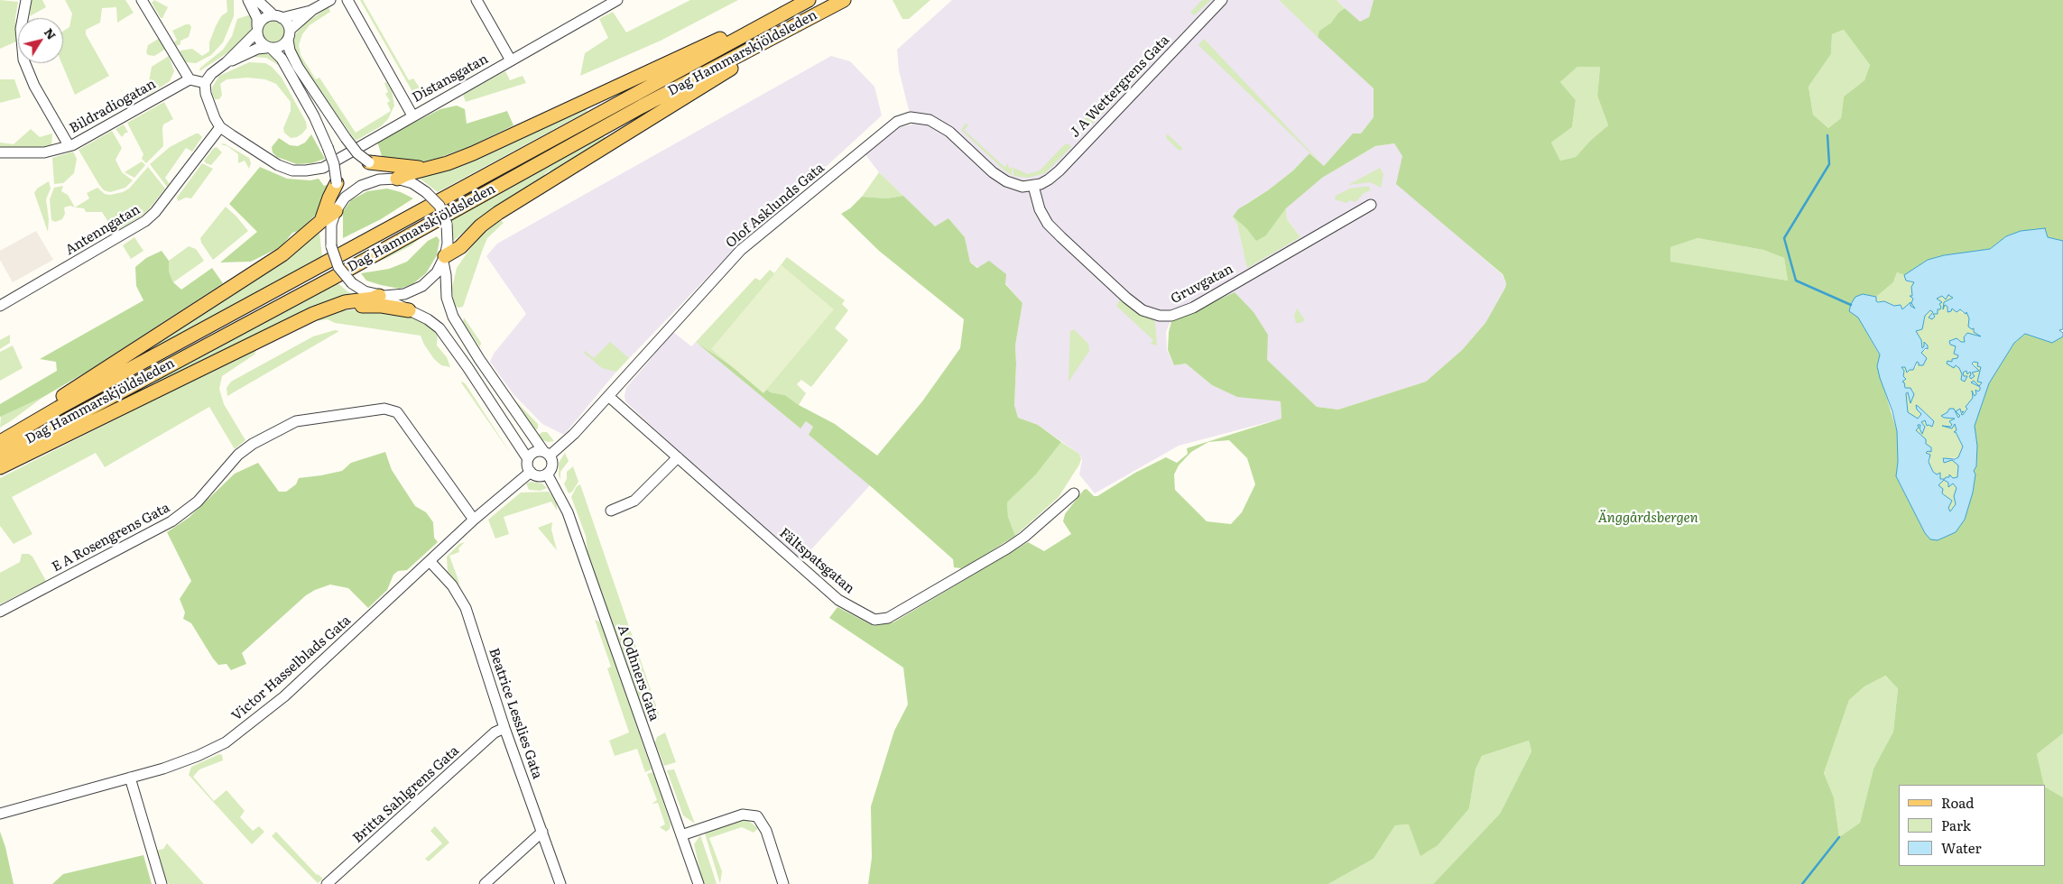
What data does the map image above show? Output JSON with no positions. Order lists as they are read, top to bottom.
{
  "streets": {
    "main road": ["Dag Hammarskjöldsleden"],
    "street": [
      "Distansgatan",
      "J A Wettergrens Gata",
      "Bildradiogatan",
      "Olof Asklunds Gata",
      "Antenngatan",
      "Gruvgatan",
      "E A Rosengrens Gata",
      "Fältspatsgatan",
      "Victor Hasselblads Gata",
      "A Odhners Gata",
      "Beatrice Lesslies Gata",
      "Britta Sahlgrens Gata"
    ]
  },
  "crossings": [
    ["J A Wettergrens Gata", "Olof Asklunds Gata"],
    ["J A Wettergrens Gata", "Gruvgatan"],
    ["Olof Asklunds Gata", "Gruvgatan"],
    ["Olof Asklunds Gata", "Fältspatsgatan"],
    ["Olof Asklunds Gata", "Victor Hasselblads Gata"],
    ["Olof Asklunds Gata", "A Odhners Gata"],
    ["E A Rosengrens Gata", "Victor Hasselblads Gata"],
    ["Victor Hasselblads Gata", "A Odhners Gata"],
    ["Victor Hasselblads Gata", "Beatrice Lesslies Gata"],
    ["Beatrice Lesslies Gata", "Britta Sahlgrens Gata"]
  ],
  "parks": ["Änggårdsbergen"],
  "legend": ["Road", "Park", "Water"],
  "north": "top right"
}
